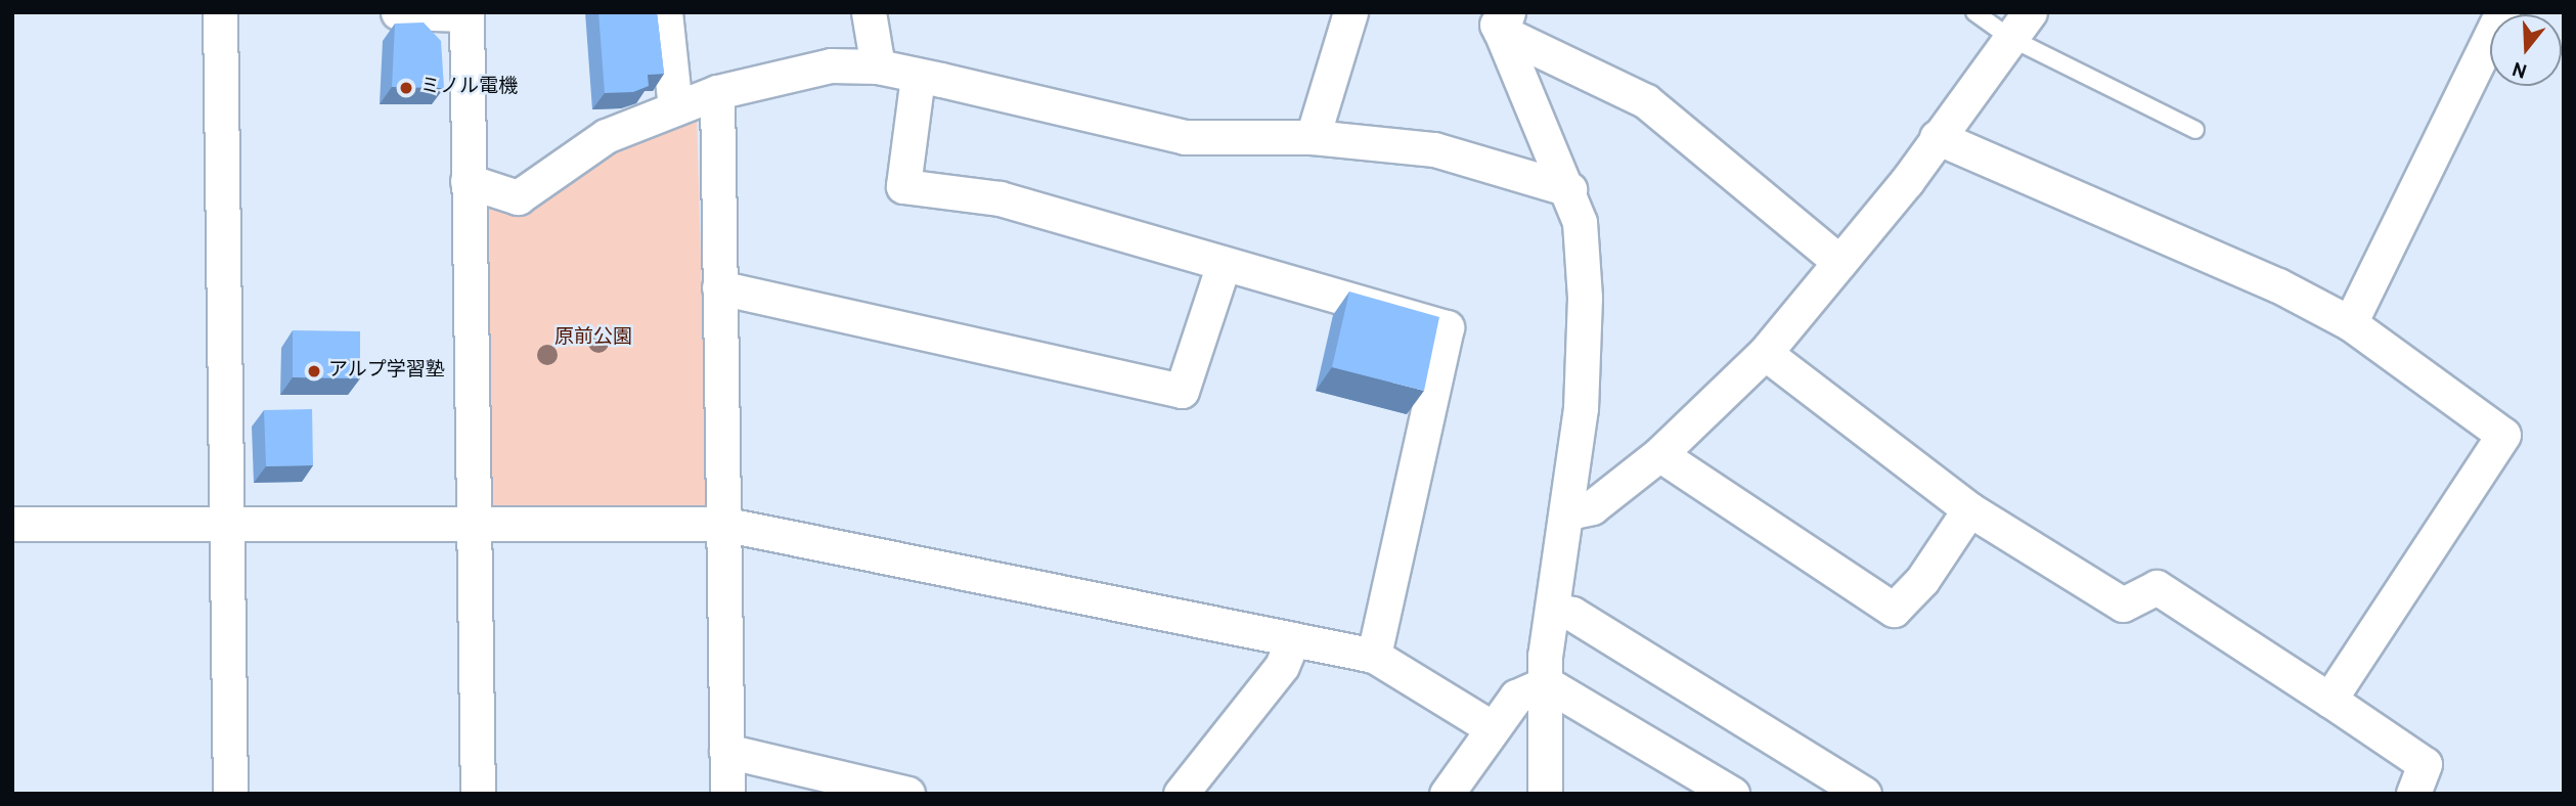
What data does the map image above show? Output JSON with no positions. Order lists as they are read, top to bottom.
{
  "parks": ["原前公園"],
  "places": ["ミノル電機", "アルプ学習塾"],
  "north": "bottom"
}
